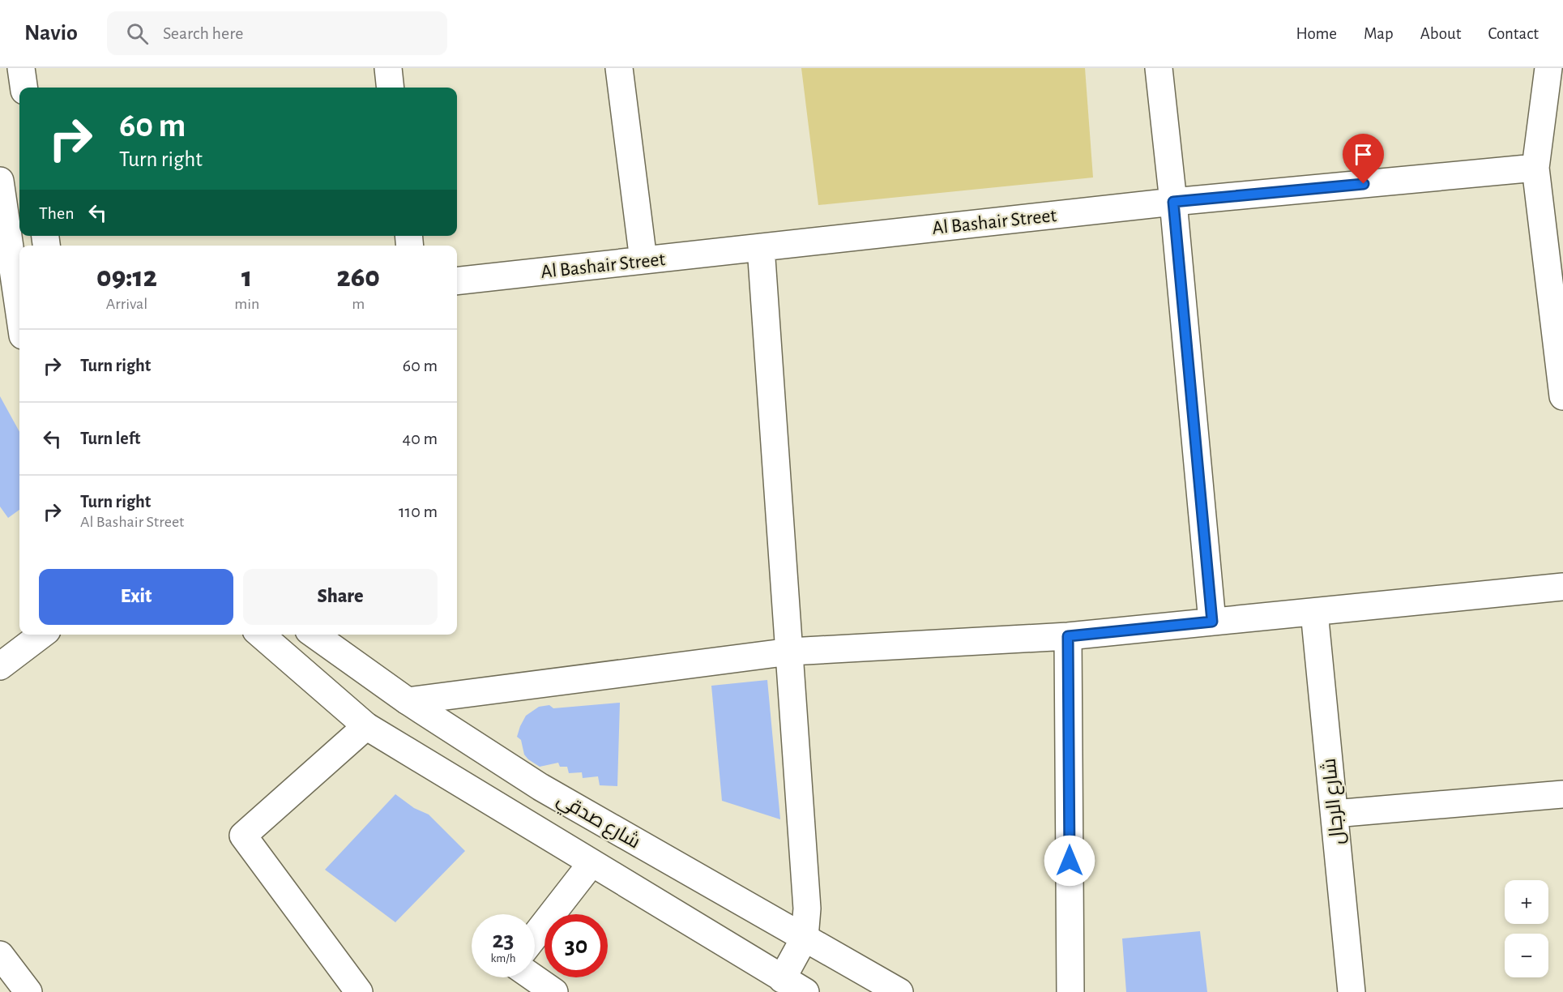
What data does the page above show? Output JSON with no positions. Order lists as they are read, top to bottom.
{
  "streets": {
    "street": ["Al Bashair Street", "شارع الرجال", "شارع صدقي"]
  },
  "page": {
    "header": "Navio",
    "search": "Search here",
    "nav": [
      "Home",
      "Map",
      "About",
      "Contact"
    ],
    "turn": ["60 m", "Turn right"],
    "then": "Then",
    "eta": [
      "09:12",
      "Arrival",
      "1",
      "min",
      "260",
      "m"
    ],
    "list": [
      {
        "name": "Turn right",
        "value": "60 m"
      },
      {
        "name": "Turn left",
        "value": "40 m"
      },
      {
        "name": "Turn right",
        "note": "Al Bashair Street",
        "value": "110 m"
      }
    ],
    "buttons": ["Exit", "Share"],
    "map_buttons": ["+", "−"],
    "speed": "23 km/h",
    "limit": "30"
  }
}
